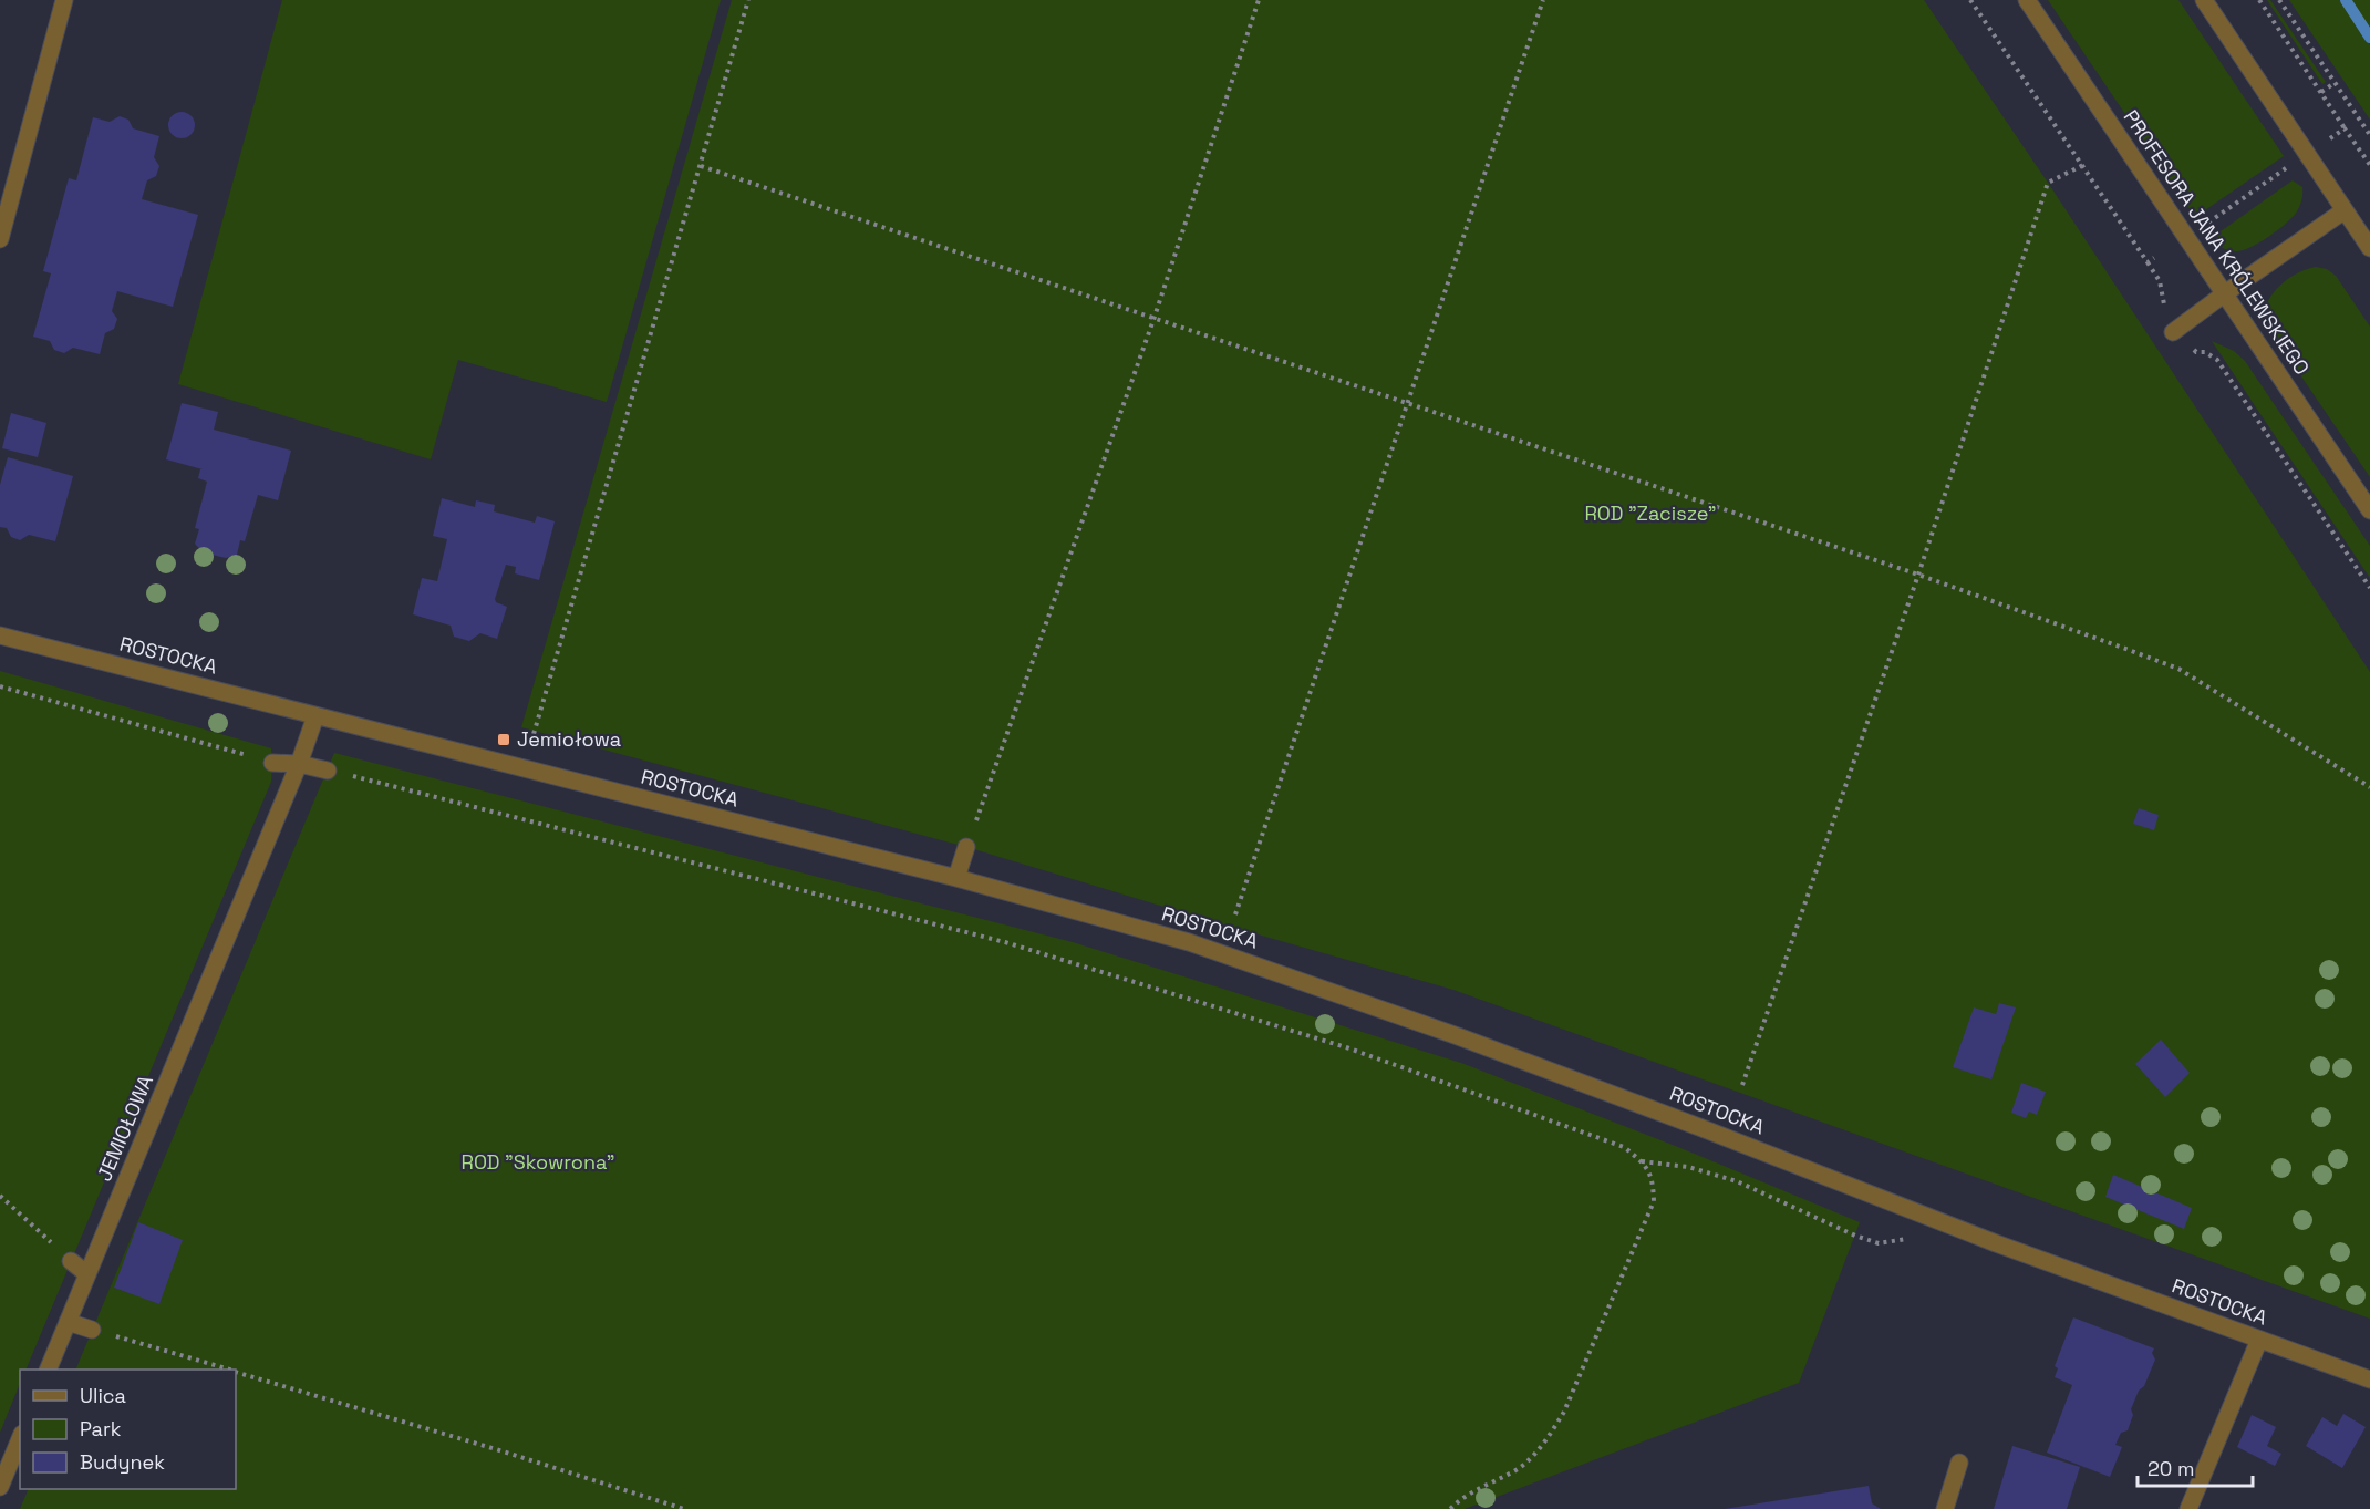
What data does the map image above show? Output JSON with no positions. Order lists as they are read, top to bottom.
{
  "streets": {
    "street": ["PROFESORA JANA KRÓLEWSKIEGO", "ROSTOCKA", "JEMIOŁOWA"]
  },
  "crossings": [
    ["ROSTOCKA", "JEMIOŁOWA"]
  ],
  "parks": ["ROD \"Zacisze\"", "ROD \"Skowrona\""],
  "places": {
    "transit": ["Jemiołowa"]
  },
  "legend": ["Ulica", "Park", "Budynek"],
  "scale_bar": "20 m"
}
